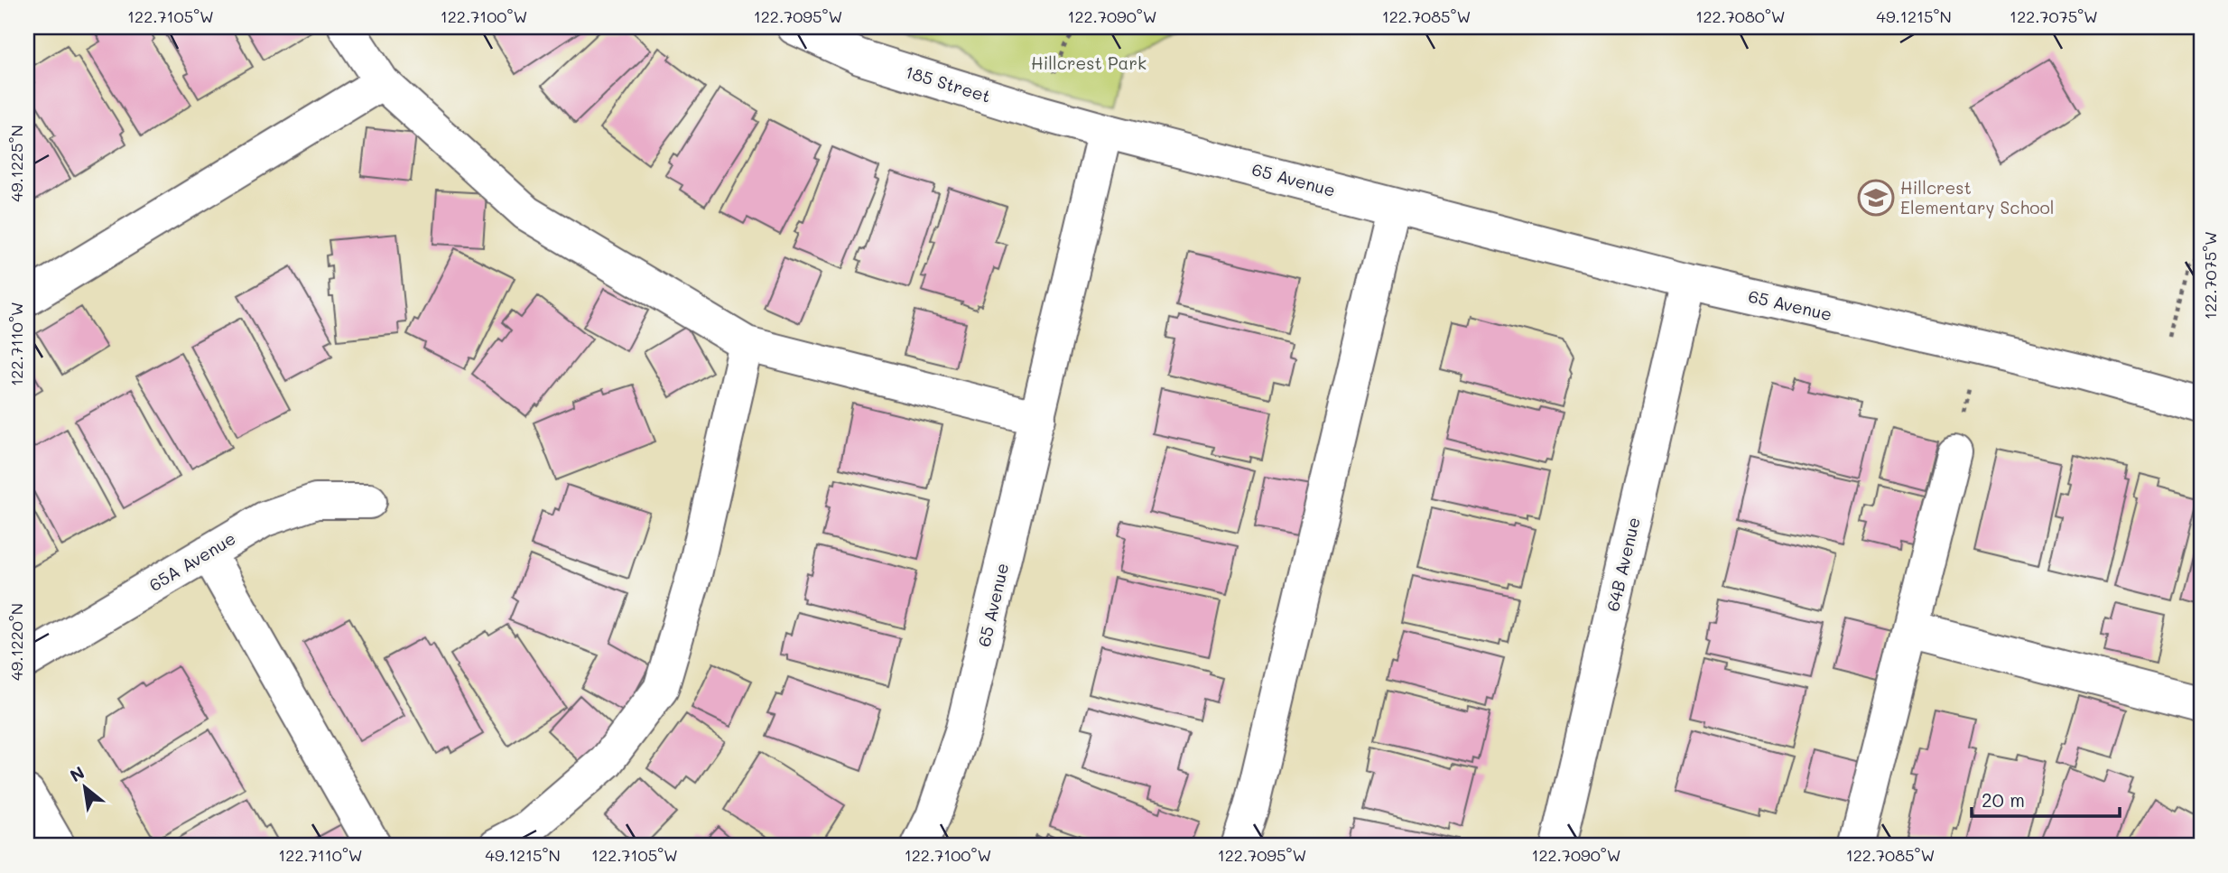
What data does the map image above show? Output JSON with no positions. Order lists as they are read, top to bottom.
{
  "streets": {
    "street": [
      "185 Street",
      "65 Avenue",
      "65A Avenue",
      "64B Avenue"
    ]
  },
  "crossings": [
    ["185 Street", "65 Avenue"],
    ["65 Avenue", "64B Avenue"]
  ],
  "parks": ["Hillcrest Park"],
  "places": {
    "school or university": ["Hillcrest Elementary School"]
  },
  "scale_bar": "20 m",
  "north": "top left",
  "coordinates": [
    "122.7105°W",
    "122.7100°W",
    "122.7095°W",
    "122.7090°W",
    "122.7085°W",
    "122.7080°W",
    "49.1215°N",
    "122.7075°W",
    "49.1225°N",
    "122.7110°W",
    "49.1220°N"
  ]
}
